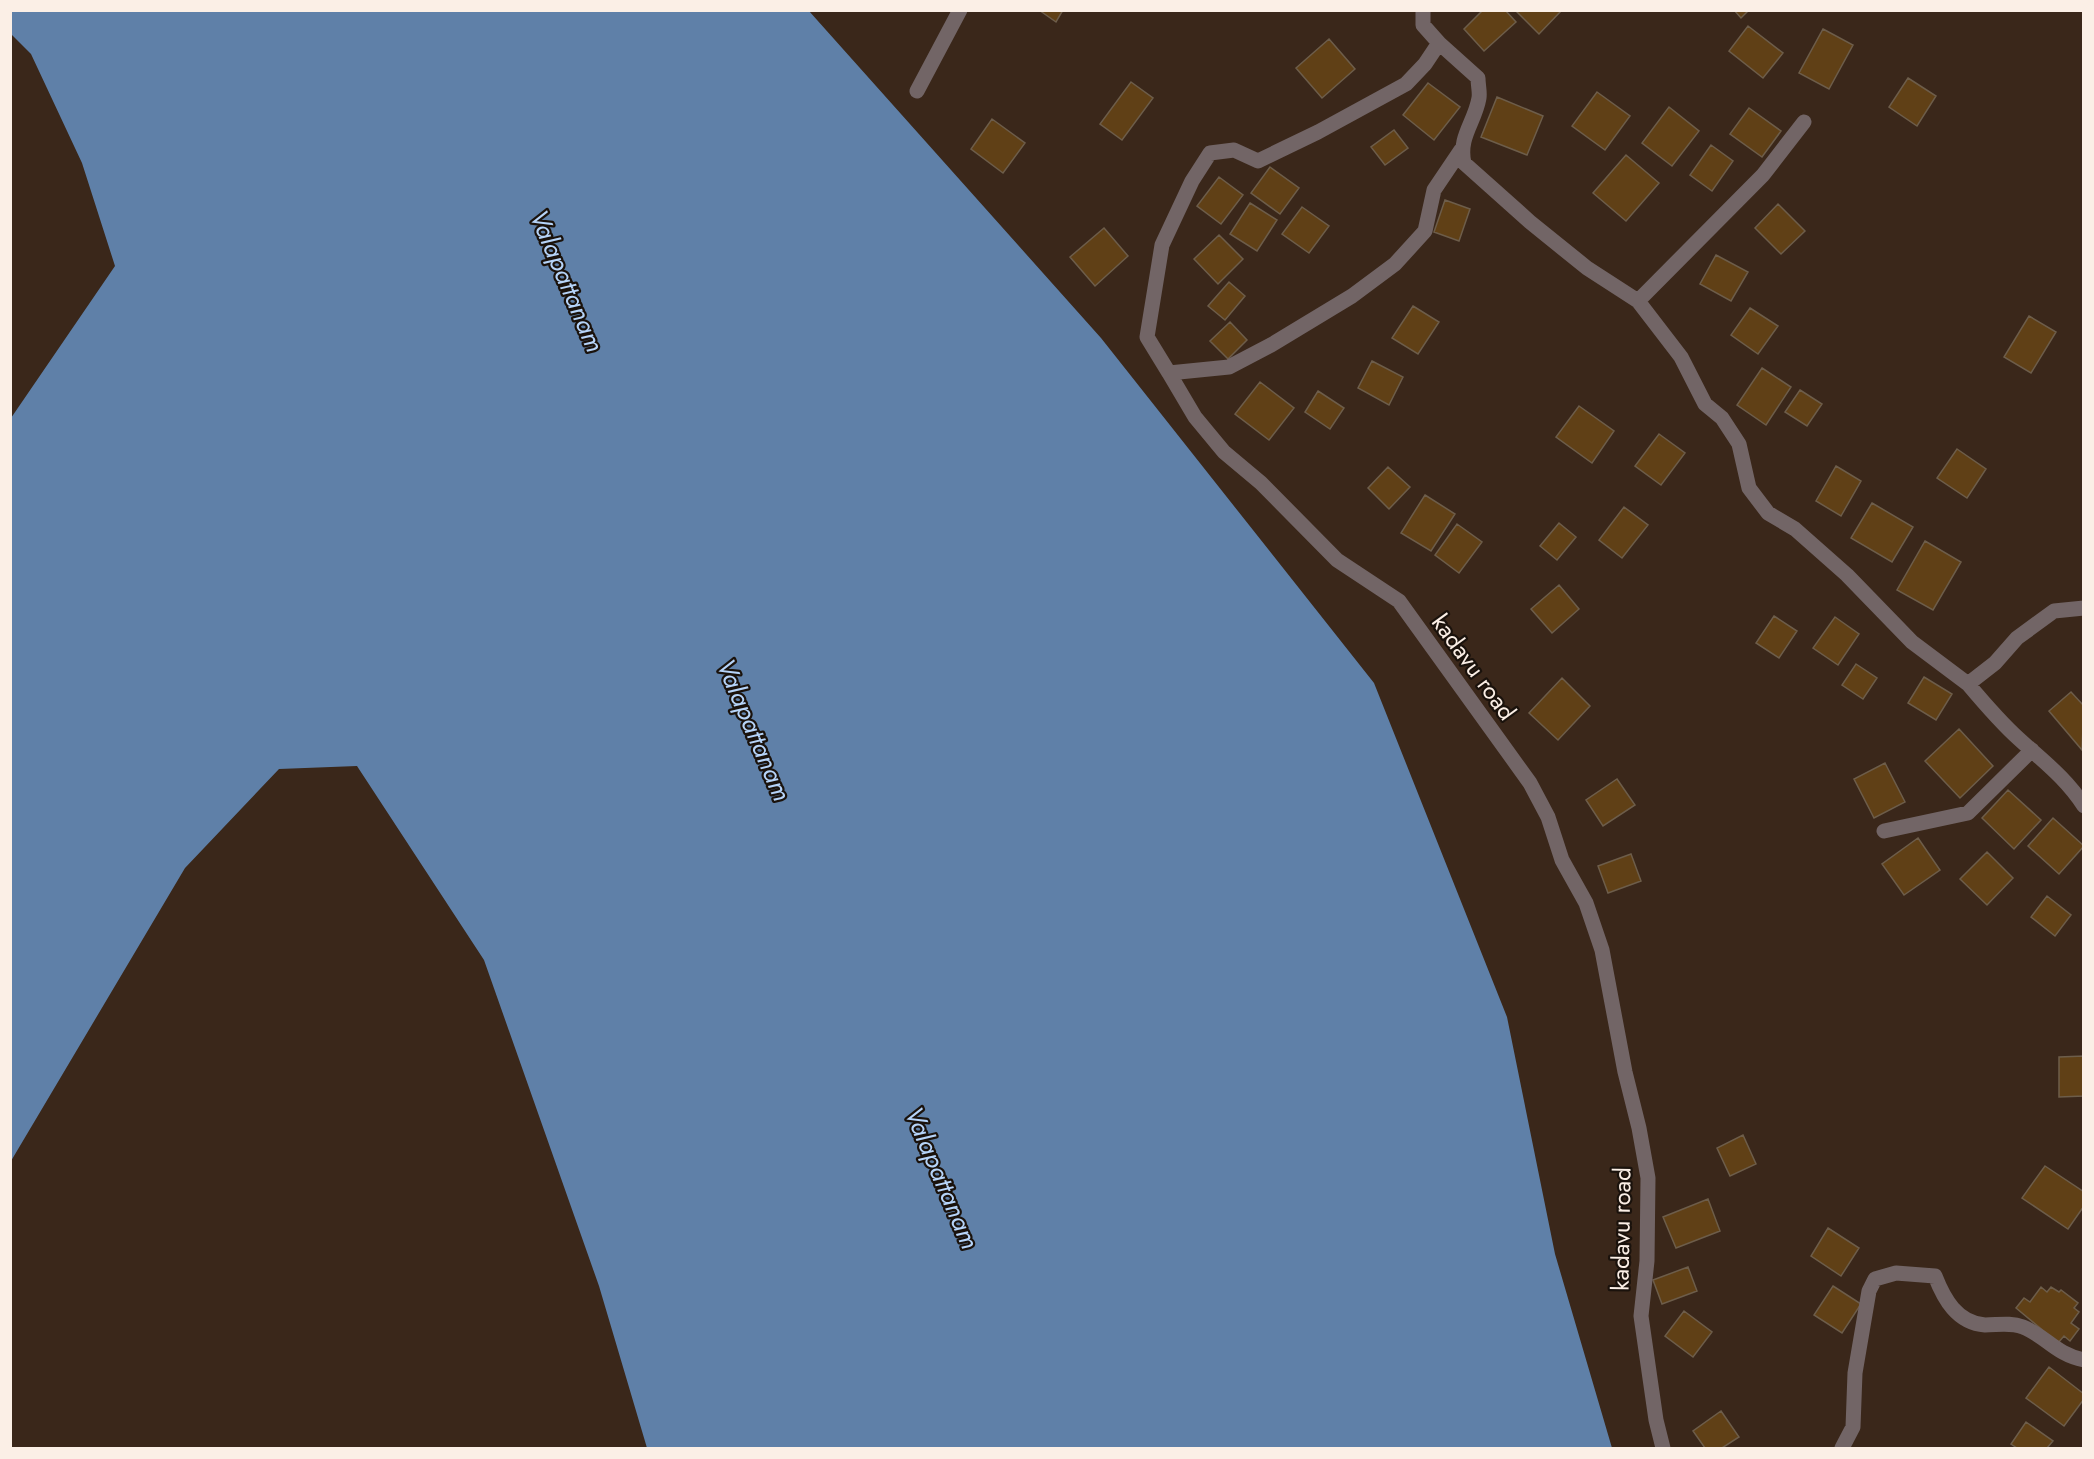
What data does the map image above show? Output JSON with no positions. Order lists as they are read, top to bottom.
{
  "streets": {
    "street": ["kadavu road"]
  },
  "water": ["Valapattanam"]
}
